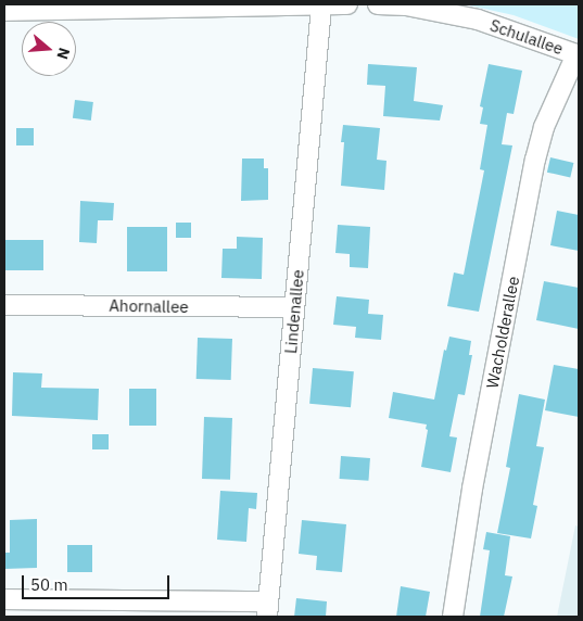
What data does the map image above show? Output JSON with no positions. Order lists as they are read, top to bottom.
{
  "streets": {
    "street": [
      "Schulallee",
      "Ahornallee",
      "Lindenallee",
      "Wacholderallee"
    ]
  },
  "crossings": [
    ["Schulallee", "Wacholderallee"],
    ["Ahornallee", "Lindenallee"]
  ],
  "scale_bar": "50 m",
  "north": "right"
}
